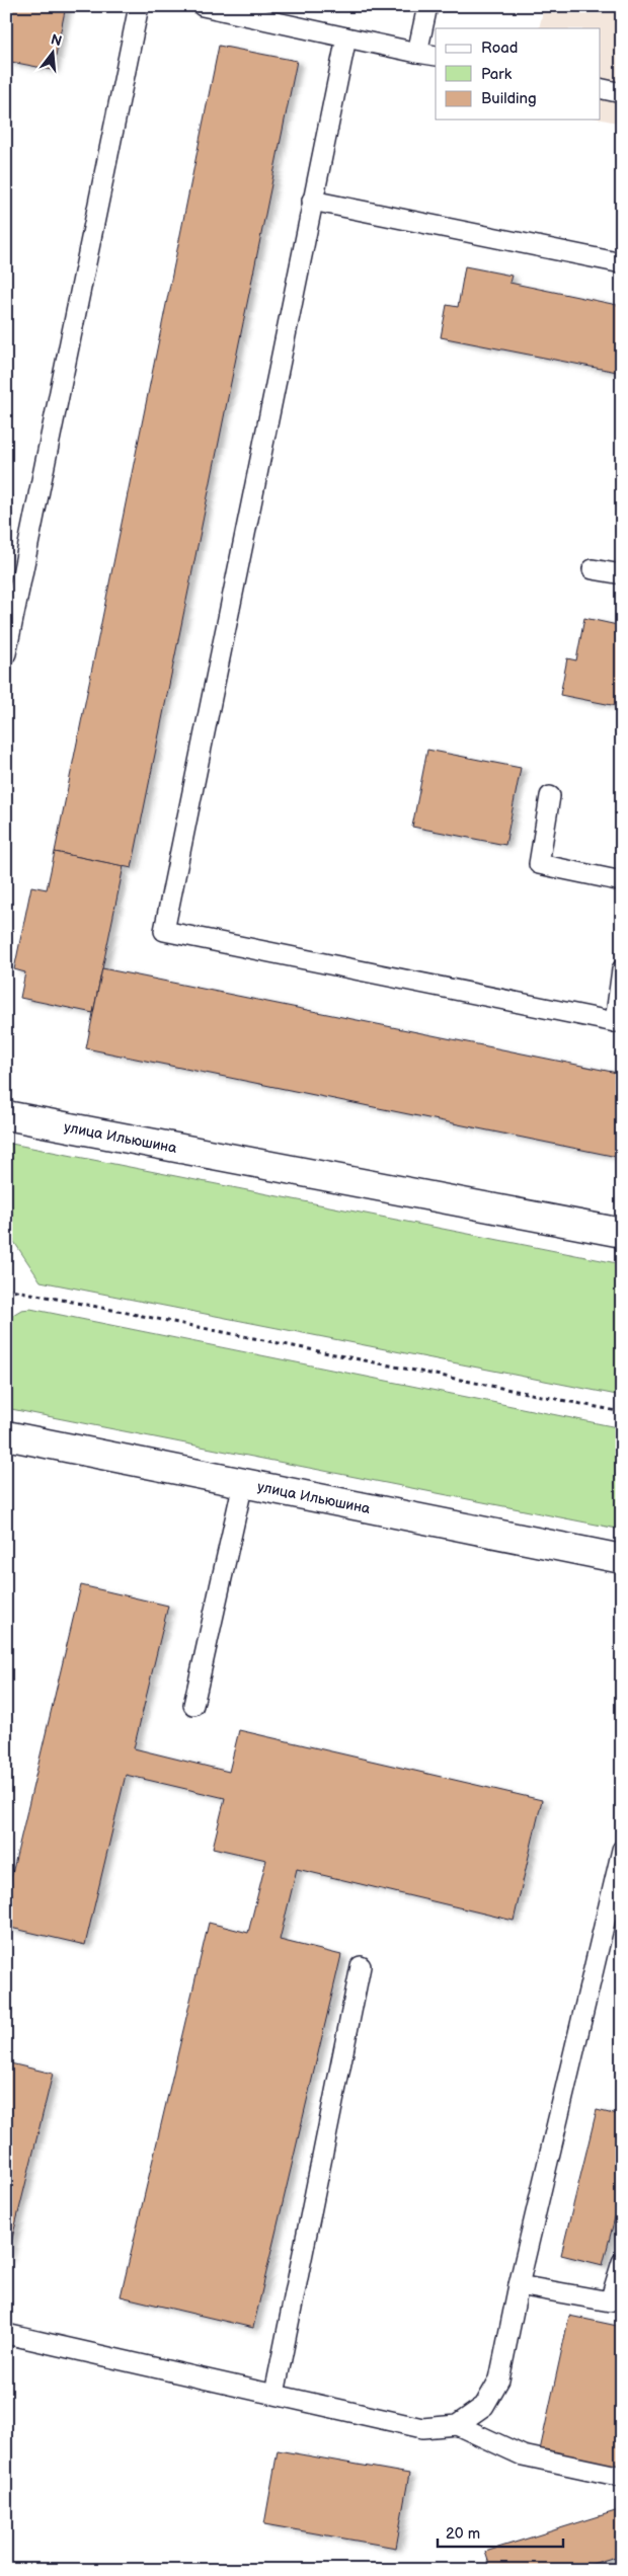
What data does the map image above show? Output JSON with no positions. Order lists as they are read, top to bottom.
{
  "streets": {
    "street": ["улица Ильюшина"]
  },
  "legend": ["Road", "Park", "Building"],
  "scale_bar": "20 m",
  "north": "top"
}
